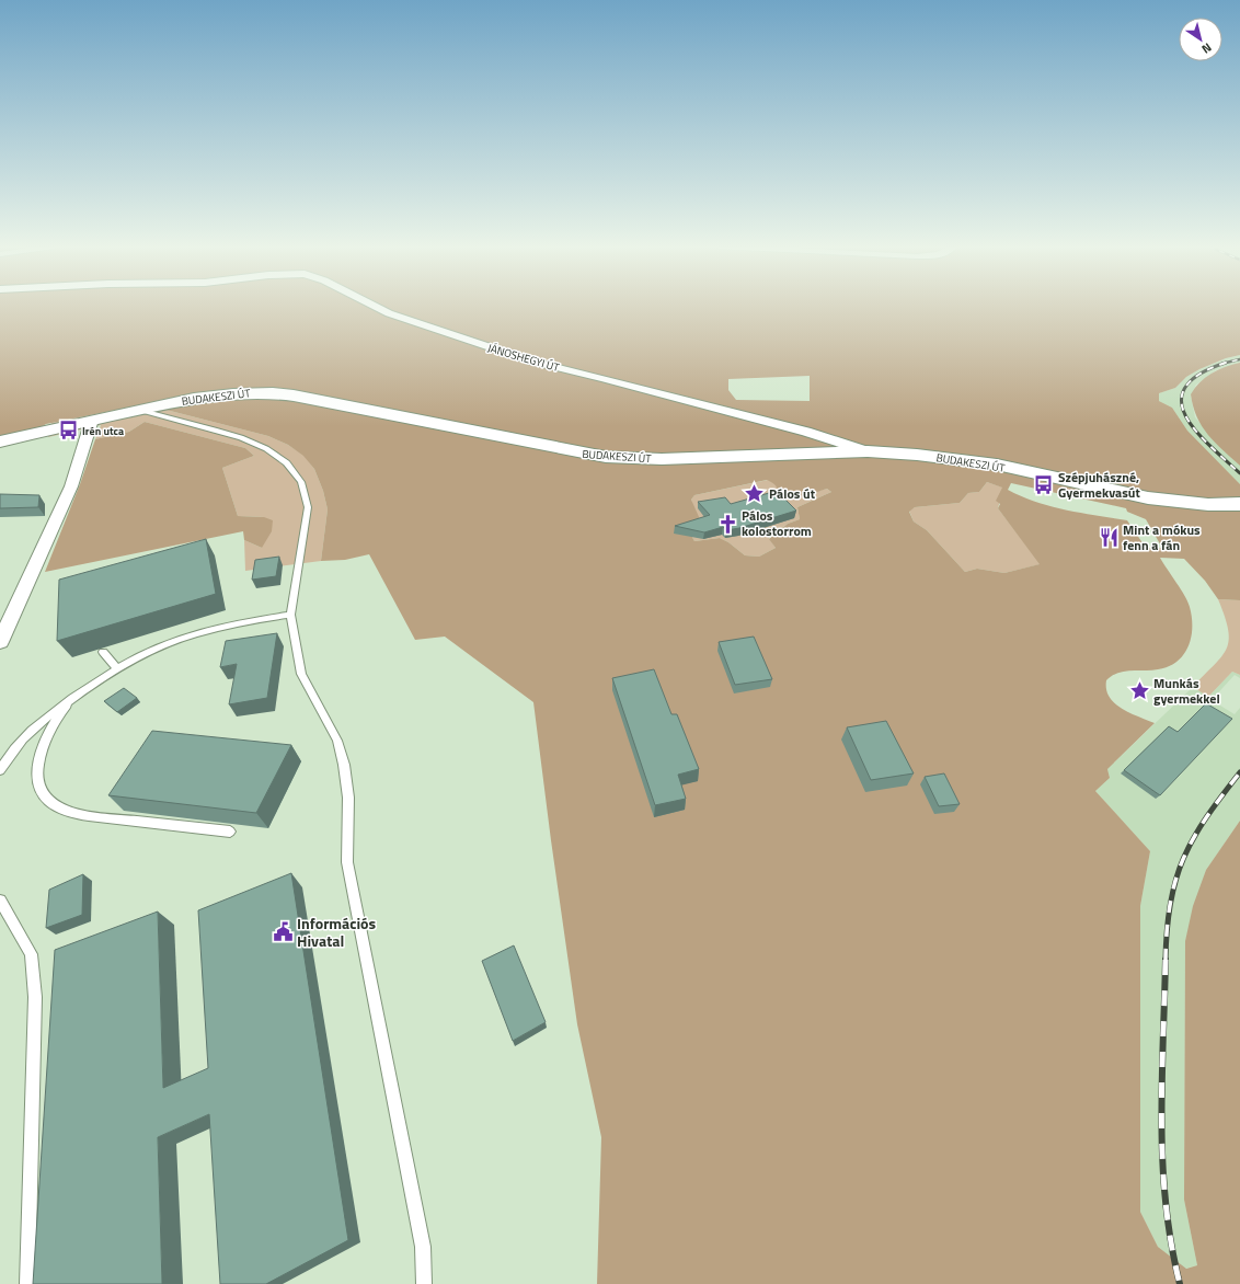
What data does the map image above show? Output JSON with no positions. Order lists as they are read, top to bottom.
{
  "streets": {
    "main road": ["BUDAKESZI ÚT"],
    "street": ["JÁNOSHEGYI ÚT"]
  },
  "crossings": [
    ["JÁNOSHEGYI ÚT", "BUDAKESZI ÚT"]
  ],
  "places": {
    "bus stop": ["Irén utca", "Szépjuhászné, Gyermekvasút"],
    "place": ["Pálos út", "Munkás gyermekkel"],
    "church": ["Pálos kolostorrom"],
    "restaurant": ["Mint a mókus fenn a fán"],
    "public building": ["Információs Hivatal"]
  },
  "north": "bottom right"
}
